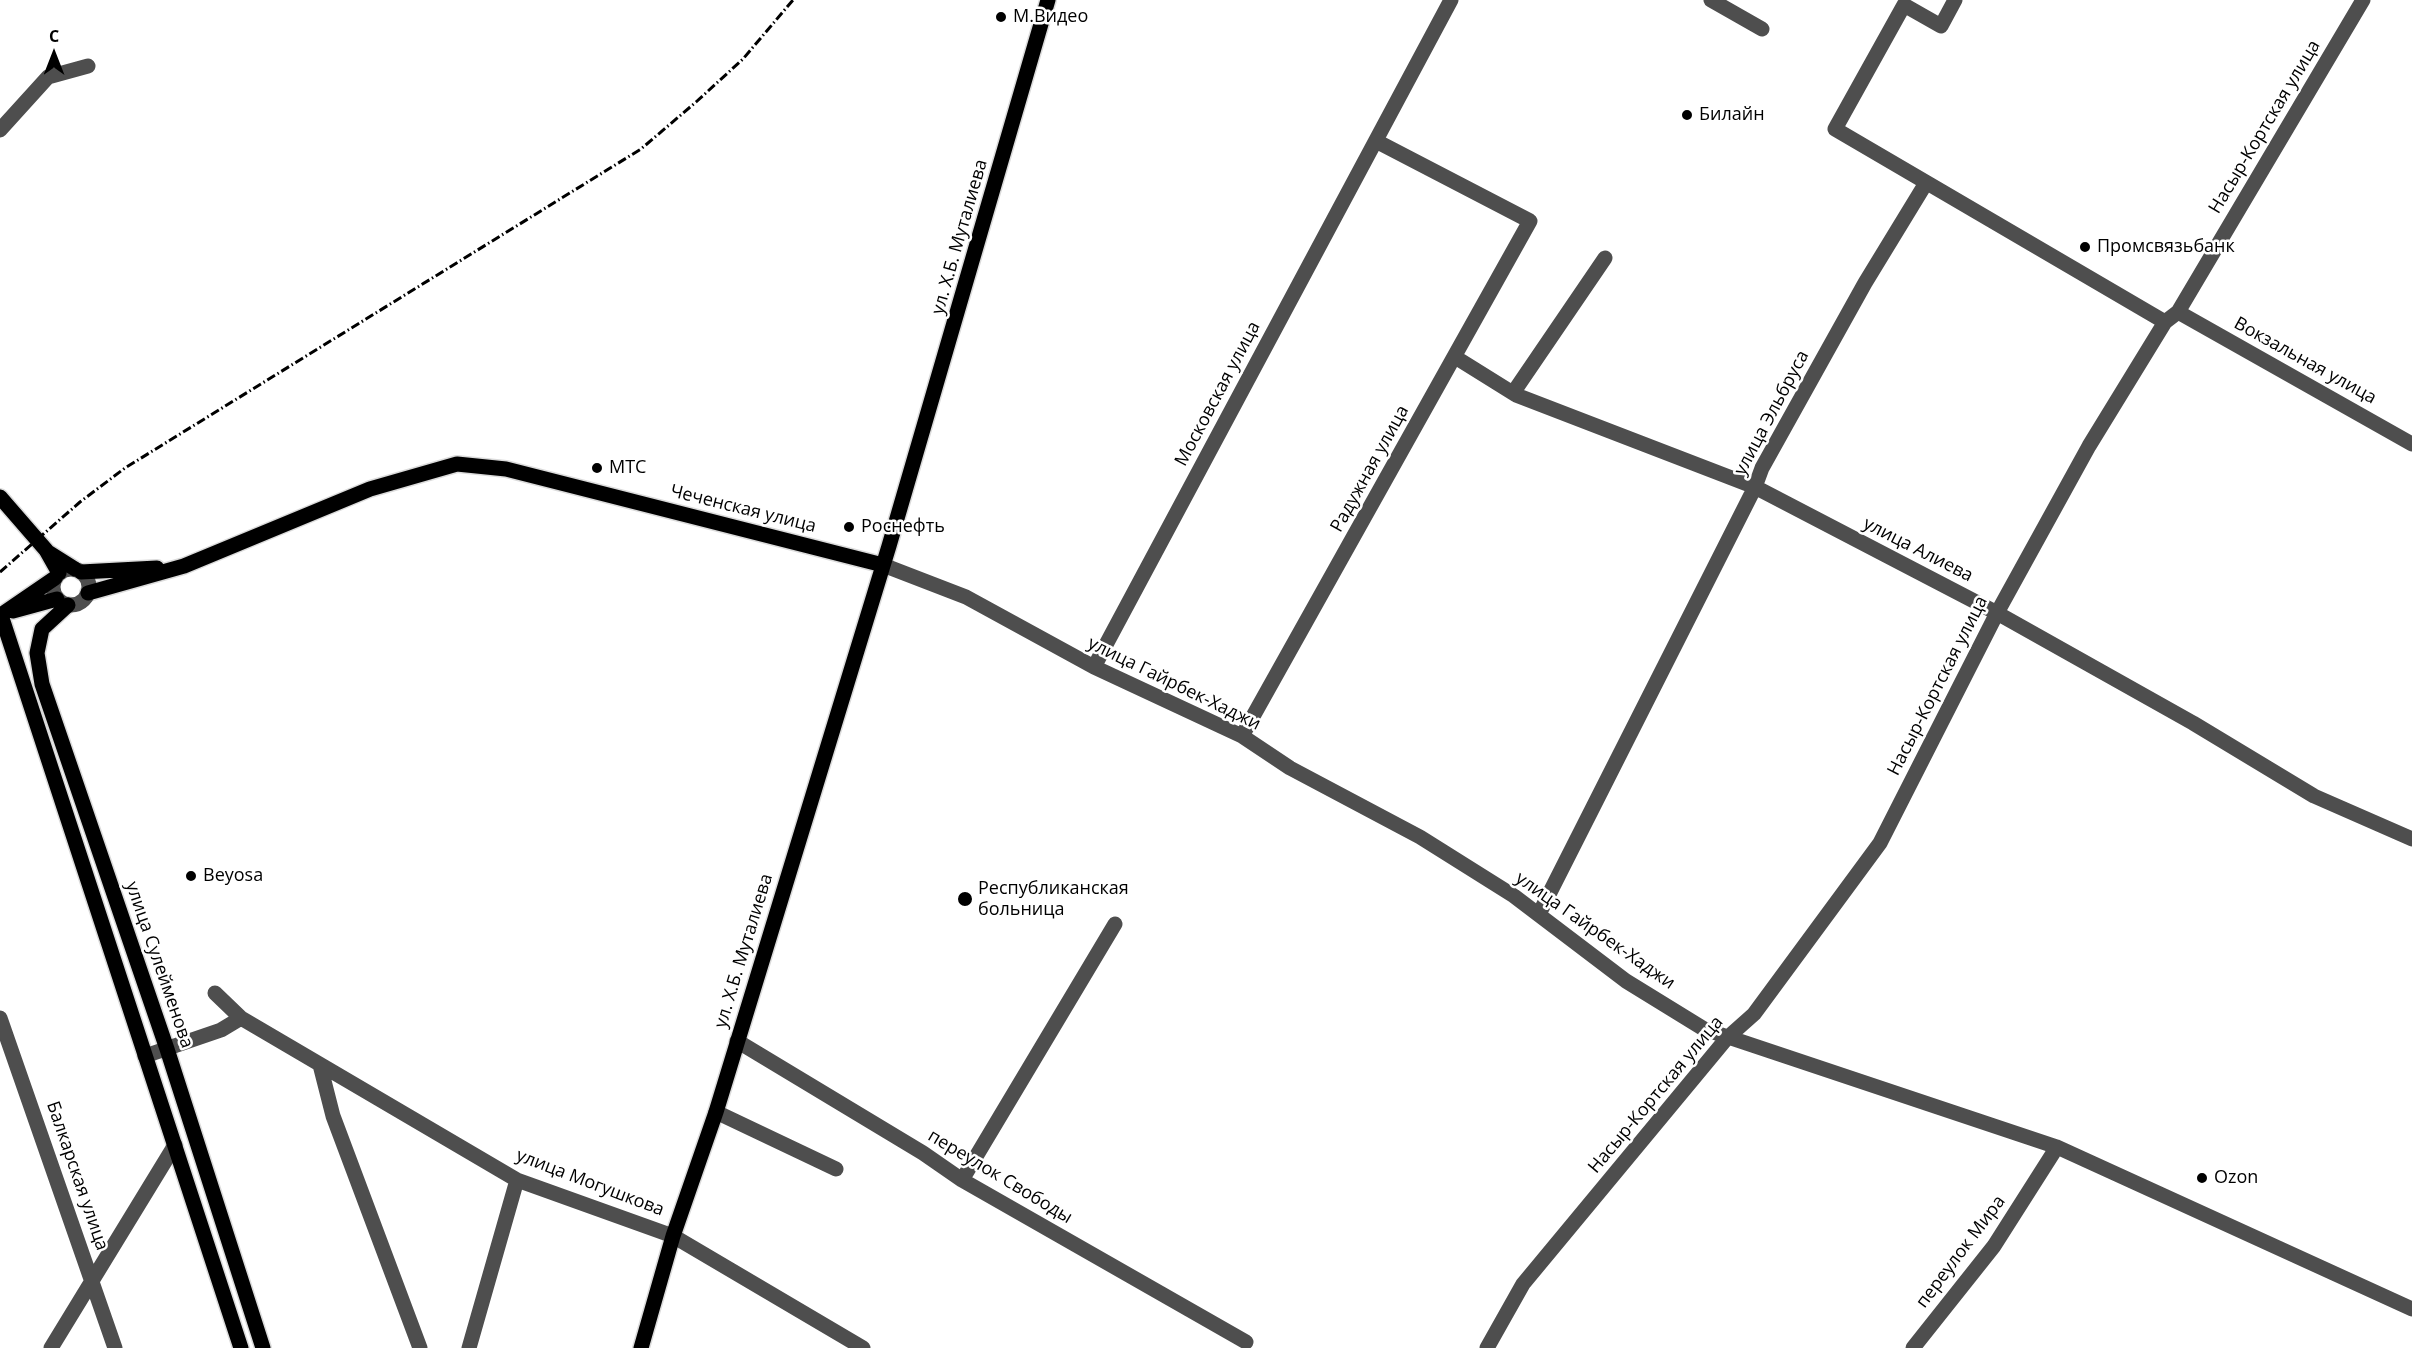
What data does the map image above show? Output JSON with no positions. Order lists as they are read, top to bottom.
{
  "streets": {
    "main road": ["ул. Х.Б. Муталиева", "Чеченская улица", "улица Сулейменова"],
    "street": [
      "Насыр-Кортская улица",
      "Вокзальная улица",
      "Московская улица",
      "улица Эльбруса",
      "Радужная улица",
      "улица Алиева",
      "улица Гайрбек-Хаджи",
      "Балкарская улица",
      "переулок Свободы",
      "улица Могушкова",
      "переулок Мира"
    ]
  },
  "crossings": [
    ["Насыр-Кортская улица", "Вокзальная улица"],
    ["Насыр-Кортская улица", "улица Алиева"],
    ["Насыр-Кортская улица", "улица Гайрбек-Хаджи"],
    ["ул. Х.Б. Муталиева", "Чеченская улица"],
    ["ул. Х.Б. Муталиева", "улица Гайрбек-Хаджи"],
    ["ул. Х.Б. Муталиева", "переулок Свободы"],
    ["ул. Х.Б. Муталиева", "улица Могушкова"],
    ["Московская улица", "Радужная улица"],
    ["Московская улица", "улица Гайрбек-Хаджи"],
    ["улица Эльбруса", "улица Алиева"],
    ["улица Эльбруса", "улица Гайрбек-Хаджи"],
    ["Радужная улица", "улица Алиева"],
    ["Радужная улица", "улица Гайрбек-Хаджи"],
    ["Чеченская улица", "улица Гайрбек-Хаджи"],
    ["улица Гайрбек-Хаджи", "переулок Мира"]
  ],
  "places": [
    "М.Видео",
    "Билайн",
    "Промсвязьбанк",
    "МТС",
    "Роснефть",
    "Beyosa",
    "Республиканская больница",
    "Ozon"
  ],
  "north": "top"
}
